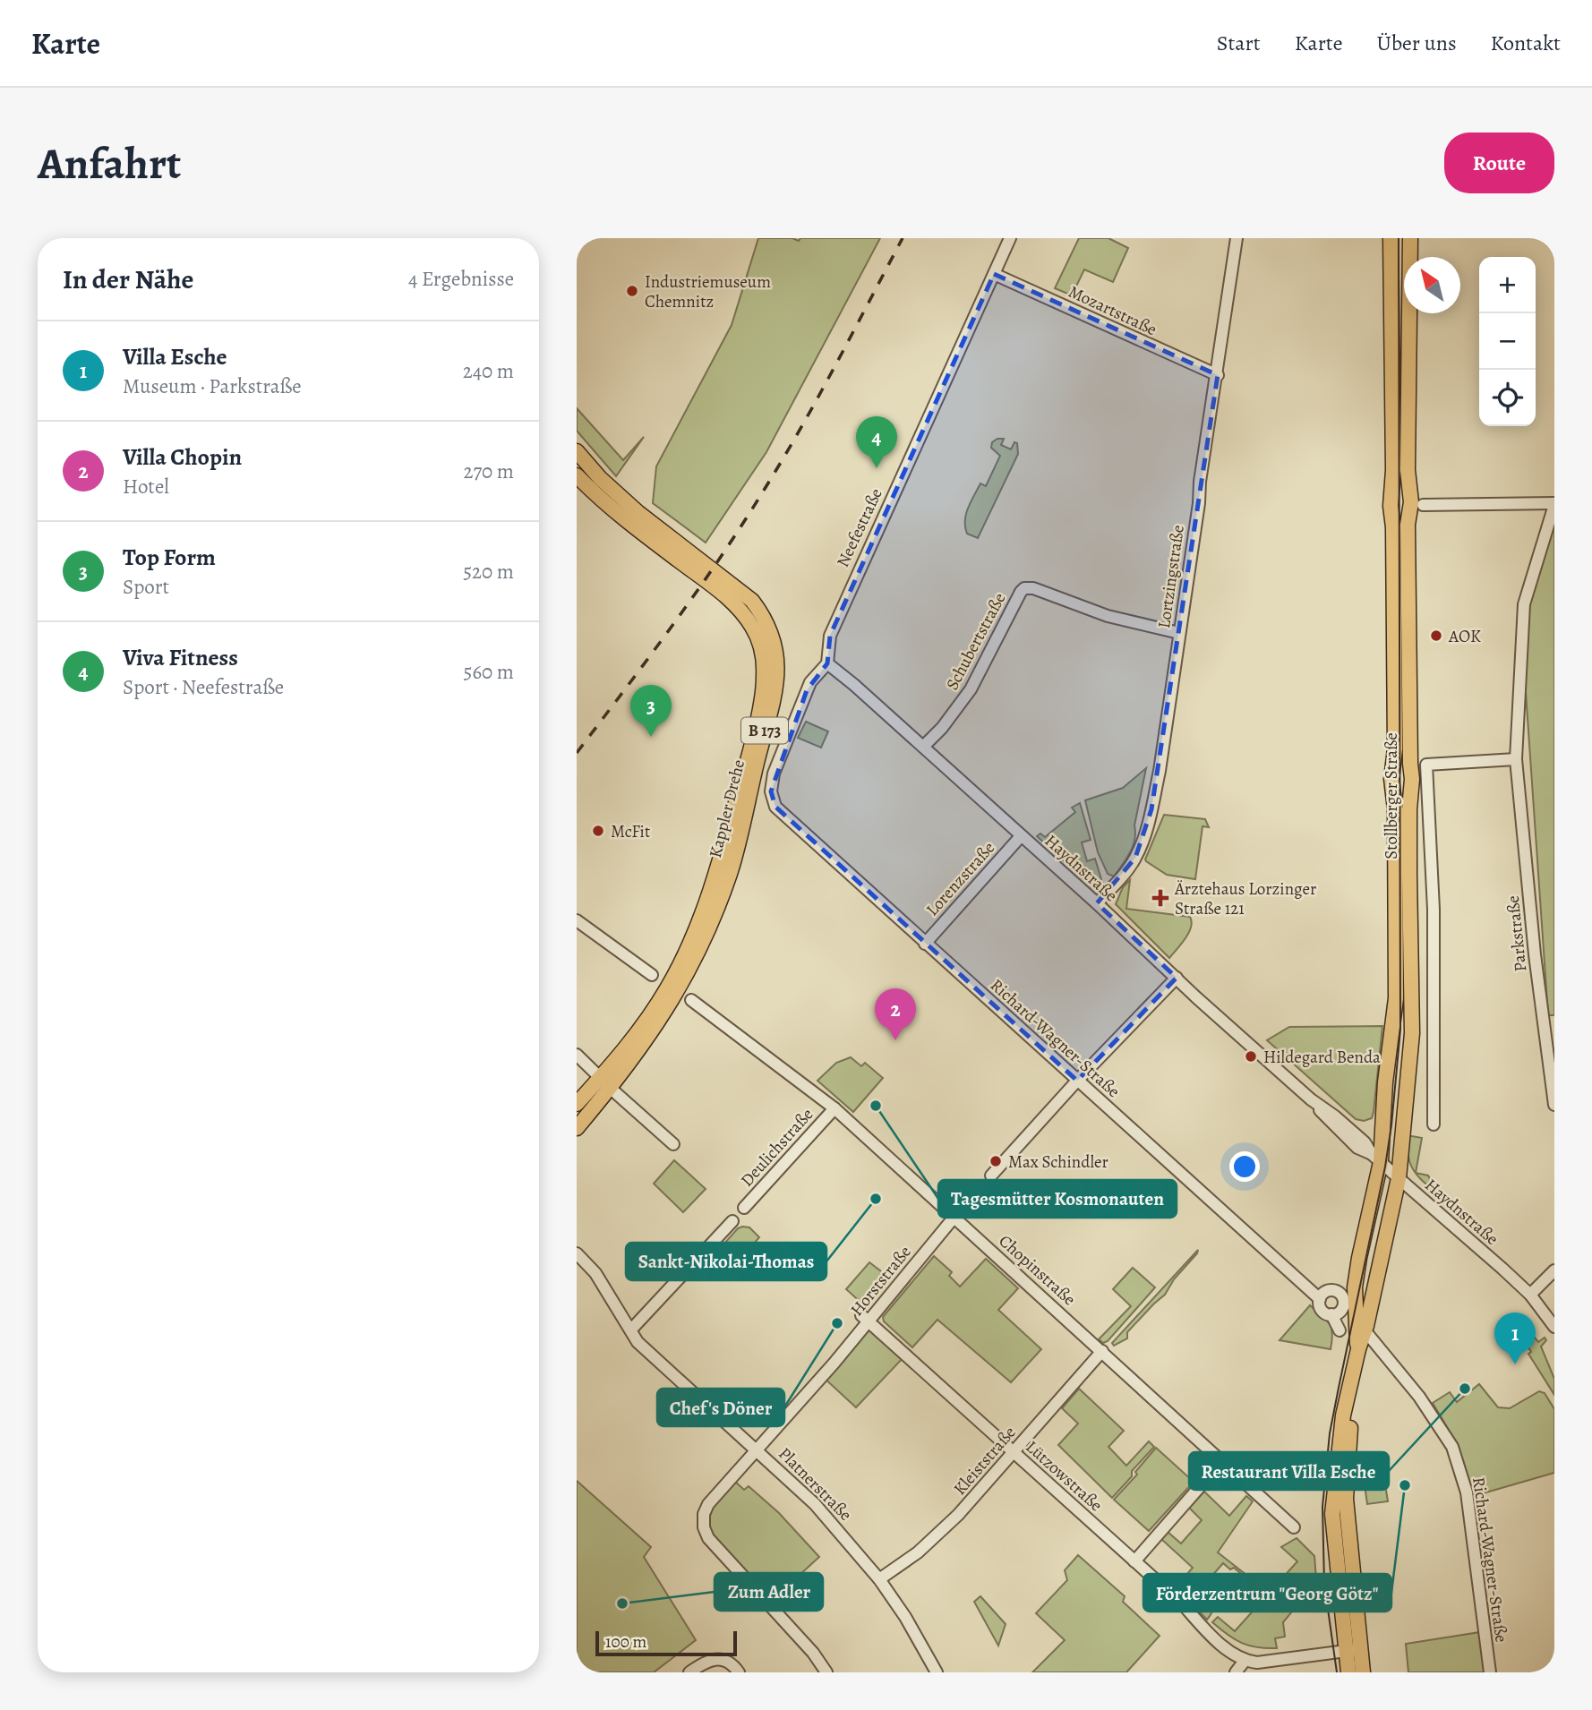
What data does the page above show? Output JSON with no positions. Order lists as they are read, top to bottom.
{
  "streets": {
    "main road": ["B 173", "Stollberger Straße", "Kappler Drehe"],
    "street": [
      "Mozartstraße",
      "Neefestraße",
      "Lortzingstraße",
      "Schubertstraße",
      "Haydnstraße",
      "Lorenzstraße",
      "Parkstraße",
      "Richard-Wagner-Straße",
      "Deulichstraße",
      "Chopinstraße",
      "Horststraße",
      "Kleiststraße",
      "Lützowstraße",
      "Platnerstraße"
    ]
  },
  "crossings": [
    ["Mozartstraße", "Neefestraße"],
    ["Mozartstraße", "Lortzingstraße"],
    ["Neefestraße", "Haydnstraße"],
    ["Neefestraße", "Richard-Wagner-Straße"],
    ["Lortzingstraße", "Schubertstraße"],
    ["Lortzingstraße", "Haydnstraße"],
    ["Schubertstraße", "Haydnstraße"],
    ["B 173", "Kappler Drehe"],
    ["Stollberger Straße", "Haydnstraße"],
    ["Stollberger Straße", "Richard-Wagner-Straße"],
    ["Haydnstraße", "Lorenzstraße"],
    ["Haydnstraße", "Richard-Wagner-Straße"],
    ["Lorenzstraße", "Richard-Wagner-Straße"],
    ["Deulichstraße", "Chopinstraße"],
    ["Chopinstraße", "Horststraße"],
    ["Chopinstraße", "Kleiststraße"],
    ["Horststraße", "Lützowstraße"],
    ["Horststraße", "Platnerstraße"],
    ["Kleiststraße", "Lützowstraße"],
    ["Kleiststraße", "Platnerstraße"]
  ],
  "places": {
    "other": [
      "Industriemuseum Chemnitz",
      "AOK",
      "McFit",
      "Hildegard Benda",
      "Tagesmütter Kosmonauten",
      "Max Schindler",
      "Sankt-Nikolai-Thomas",
      "Chef's Döner",
      "Restaurant Villa Esche",
      "Förderzentrum \"Georg Götz\"",
      "Zum Adler"
    ],
    "health": ["Ärztehaus Lorzinger Straße 121"]
  },
  "scale_bar": "100 m",
  "north": "top left",
  "page": {
    "header": "Karte",
    "nav": [
      "Start",
      "Karte",
      "Über uns",
      "Kontakt"
    ],
    "buttons": "Route",
    "title": "Anfahrt",
    "heading": ["In der Nähe", "4 Ergebnisse"],
    "map_buttons": ["+", "−"],
    "list": [
      {
        "mark": "1",
        "name": "Villa Esche",
        "note": "Museum · Parkstraße",
        "value": "240 m"
      },
      {
        "mark": "2",
        "name": "Villa Chopin",
        "note": "Hotel",
        "value": "270 m"
      },
      {
        "mark": "3",
        "name": "Top Form",
        "note": "Sport",
        "value": "520 m"
      },
      {
        "mark": "4",
        "name": "Viva Fitness",
        "note": "Sport · Neefestraße",
        "value": "560 m"
      }
    ],
    "pins": [
      "4",
      "3",
      "2",
      "1"
    ],
    "scale": "100 m"
  }
}
